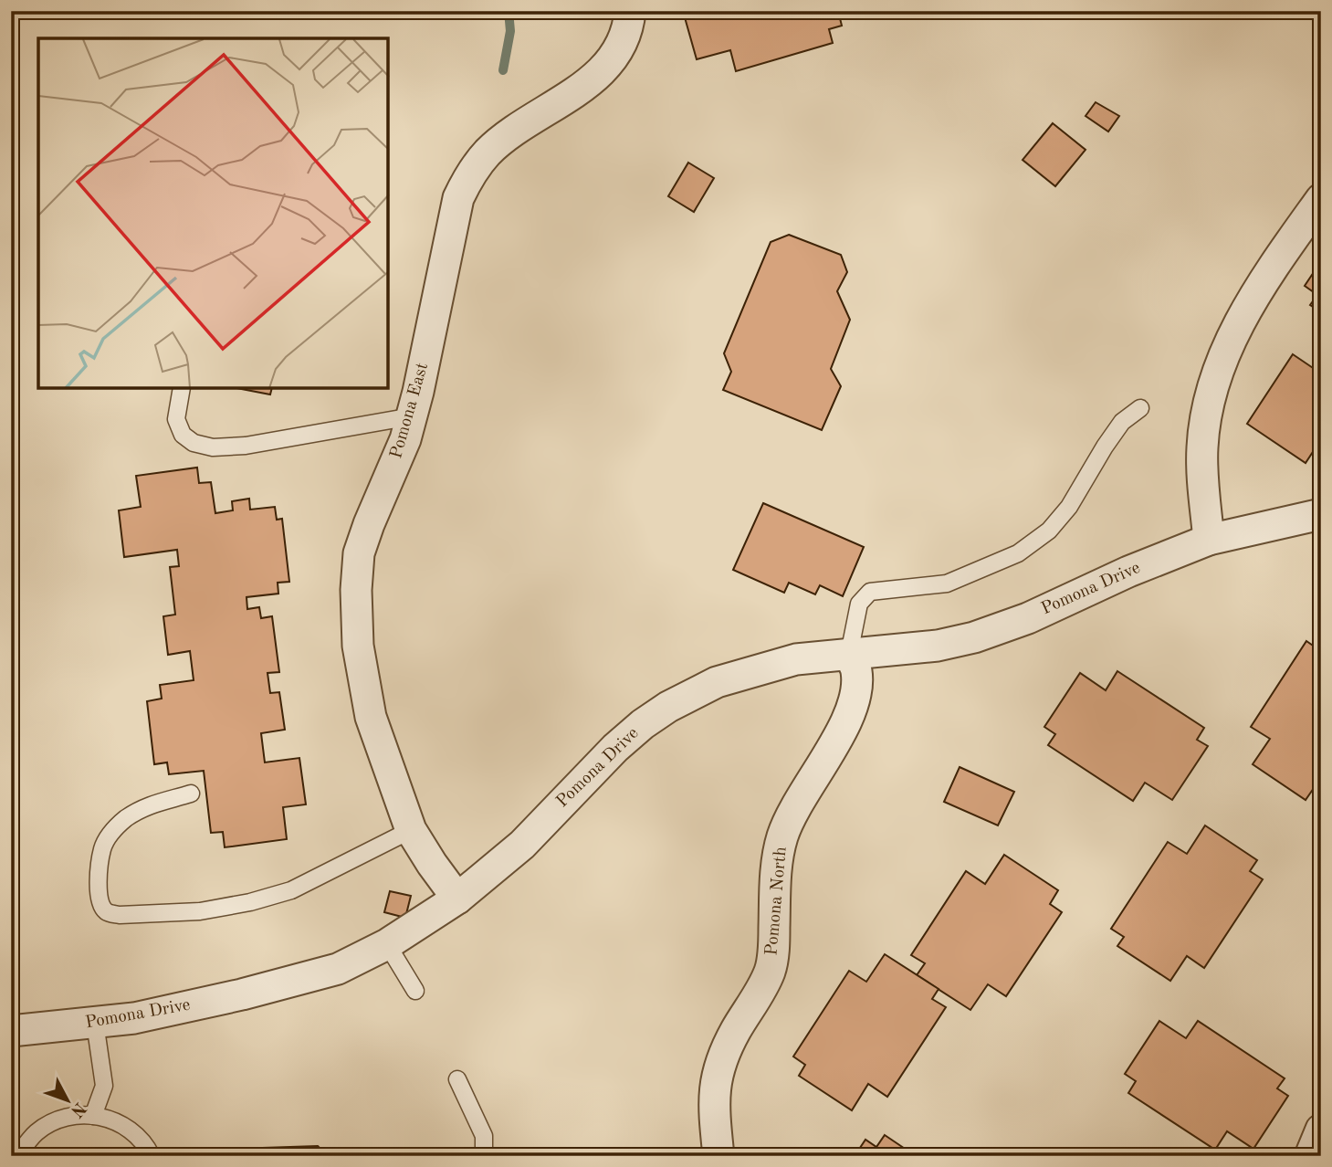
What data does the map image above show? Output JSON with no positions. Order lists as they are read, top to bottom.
{
  "streets": {
    "street": ["Pomona East", "Pomona Drive", "Pomona North"]
  },
  "crossings": [
    ["Pomona East", "Pomona Drive"],
    ["Pomona Drive", "Pomona North"]
  ],
  "north": "bottom right"
}
